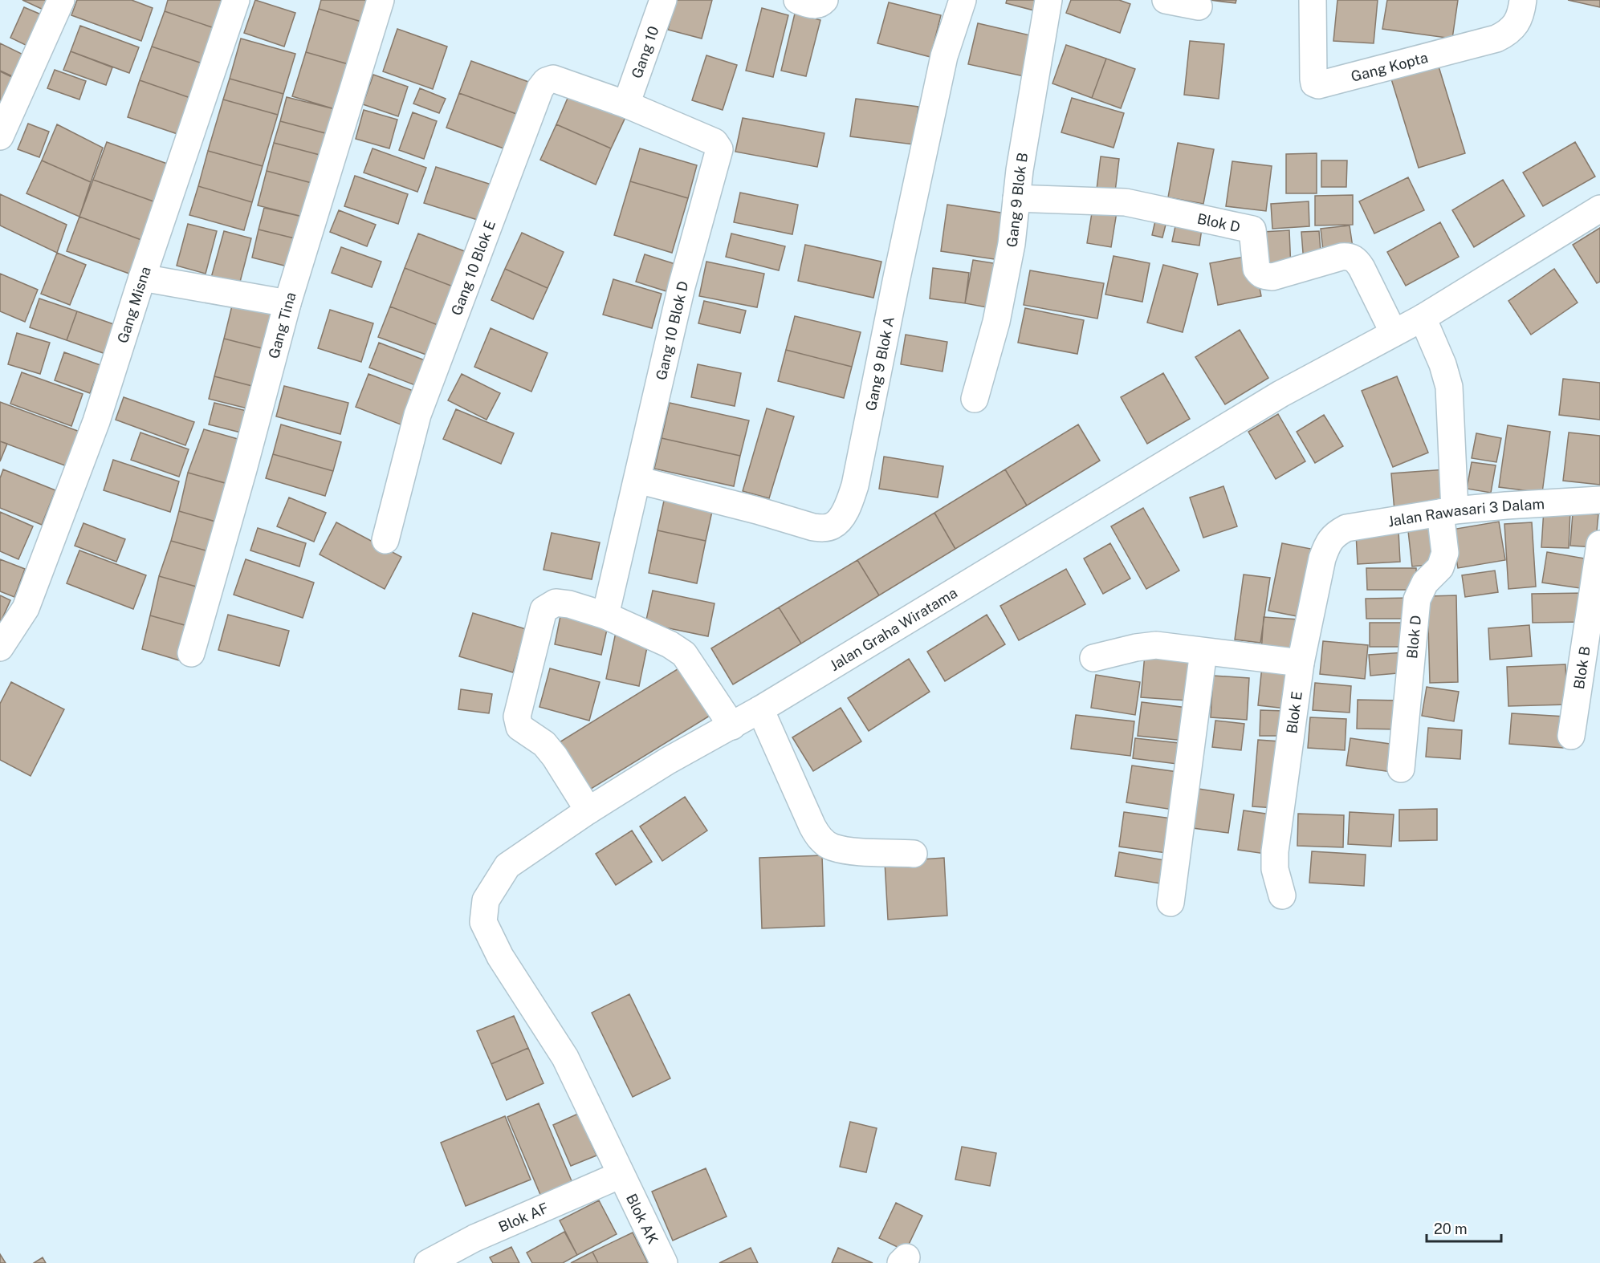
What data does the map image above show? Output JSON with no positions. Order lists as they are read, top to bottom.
{
  "streets": {
    "street": [
      "Gang 10",
      "Gang Kopta",
      "Gang 9 Blok B",
      "Blok D",
      "Gang 10 Blok E",
      "Gang Misna",
      "Gang Tina",
      "Gang 10 Blok D",
      "Gang 9 Blok A",
      "Jalan Rawasari 3 Dalam",
      "Jalan Graha Wiratama",
      "Blok B",
      "Blok E",
      "Blok AF",
      "Blok AK"
    ]
  },
  "crossings": [
    ["Gang 10", "Gang 10 Blok E"],
    ["Gang 10", "Gang 10 Blok D"],
    ["Gang 9 Blok B", "Blok D"],
    ["Blok D", "Jalan Rawasari 3 Dalam"],
    ["Blok D", "Jalan Graha Wiratama"],
    ["Gang 10 Blok E", "Gang 10 Blok D"],
    ["Gang 10 Blok D", "Gang 9 Blok A"],
    ["Jalan Rawasari 3 Dalam", "Blok E"],
    ["Jalan Graha Wiratama", "Blok AK"],
    ["Blok AF", "Blok AK"]
  ],
  "scale_bar": "20 m"
}
